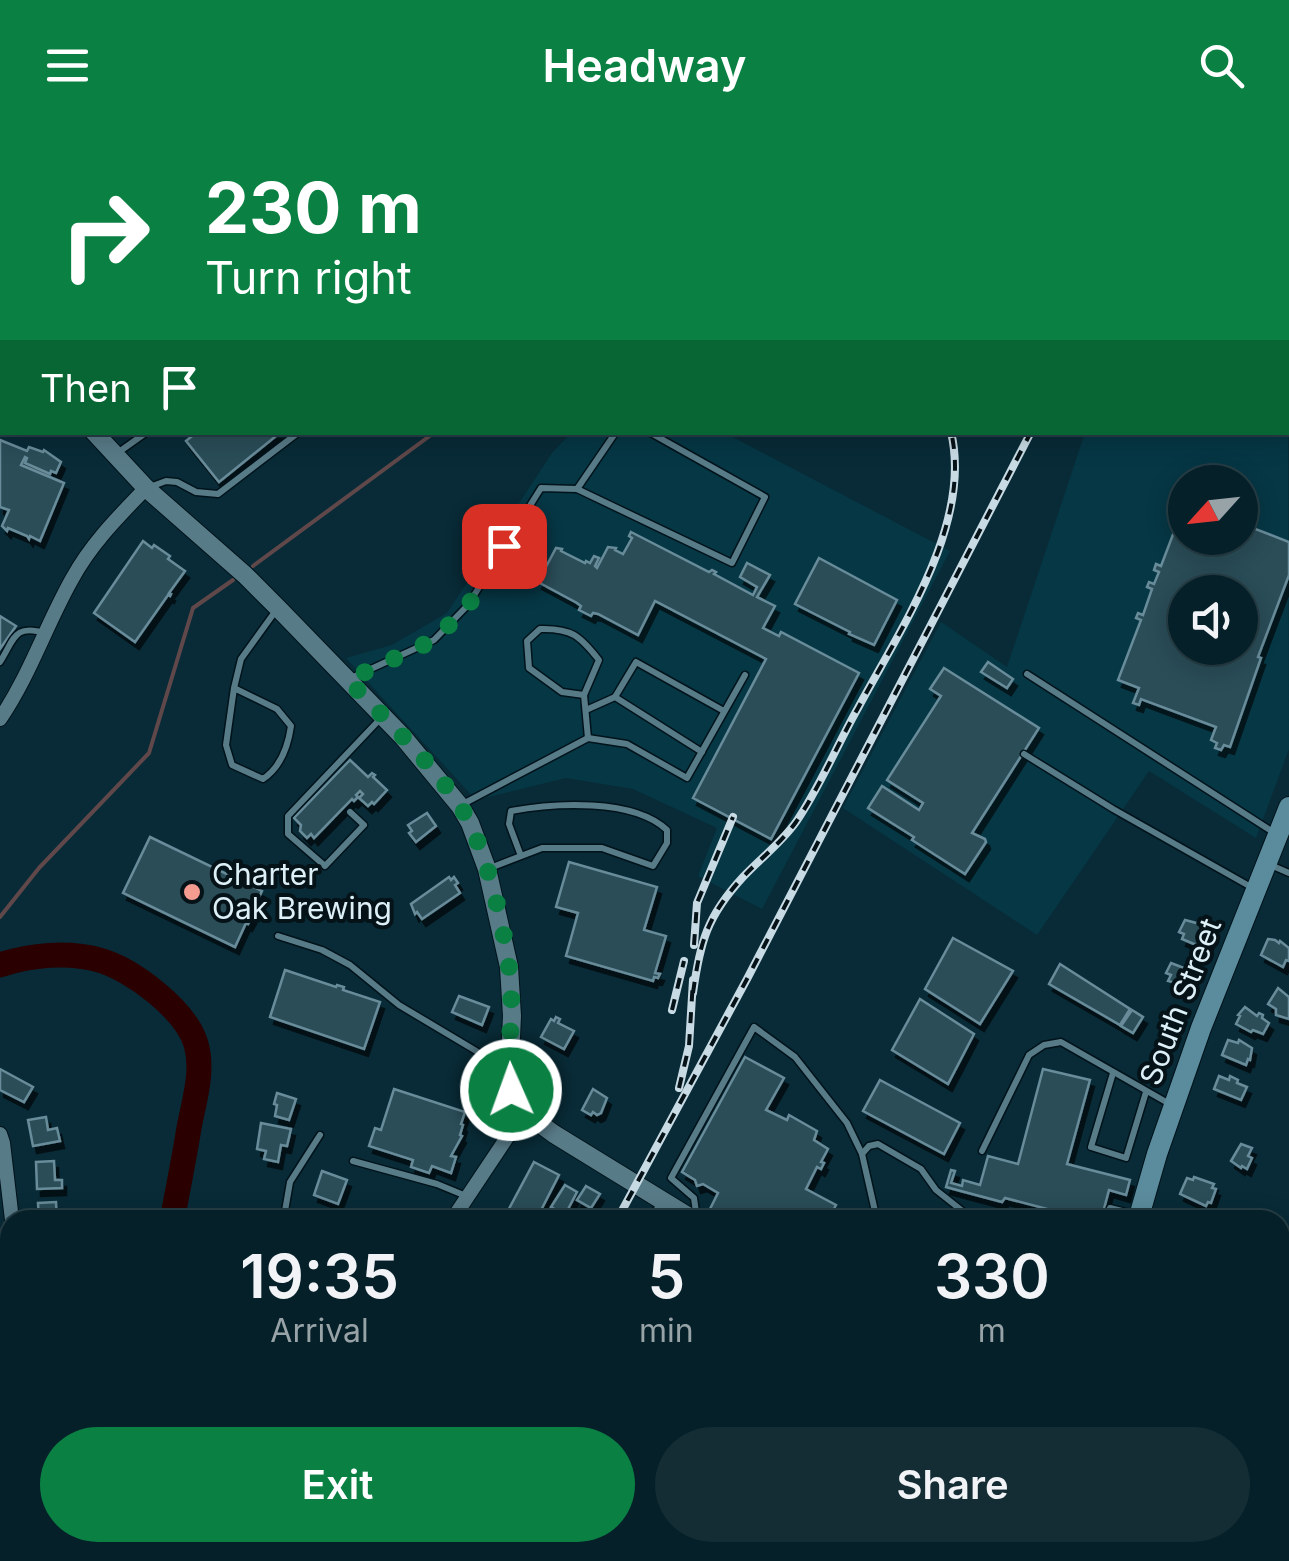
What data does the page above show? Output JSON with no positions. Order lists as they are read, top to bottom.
{
  "streets": {
    "main road": ["South Street"]
  },
  "places": ["Charter Oak Brewing"],
  "north": "bottom left",
  "page": {
    "header": "Headway",
    "turn": ["230 m", "Turn right"],
    "then": "Then",
    "eta": [
      "19:35",
      "Arrival",
      "5",
      "min",
      "330",
      "m"
    ],
    "buttons": ["Exit", "Share"]
  }
}
